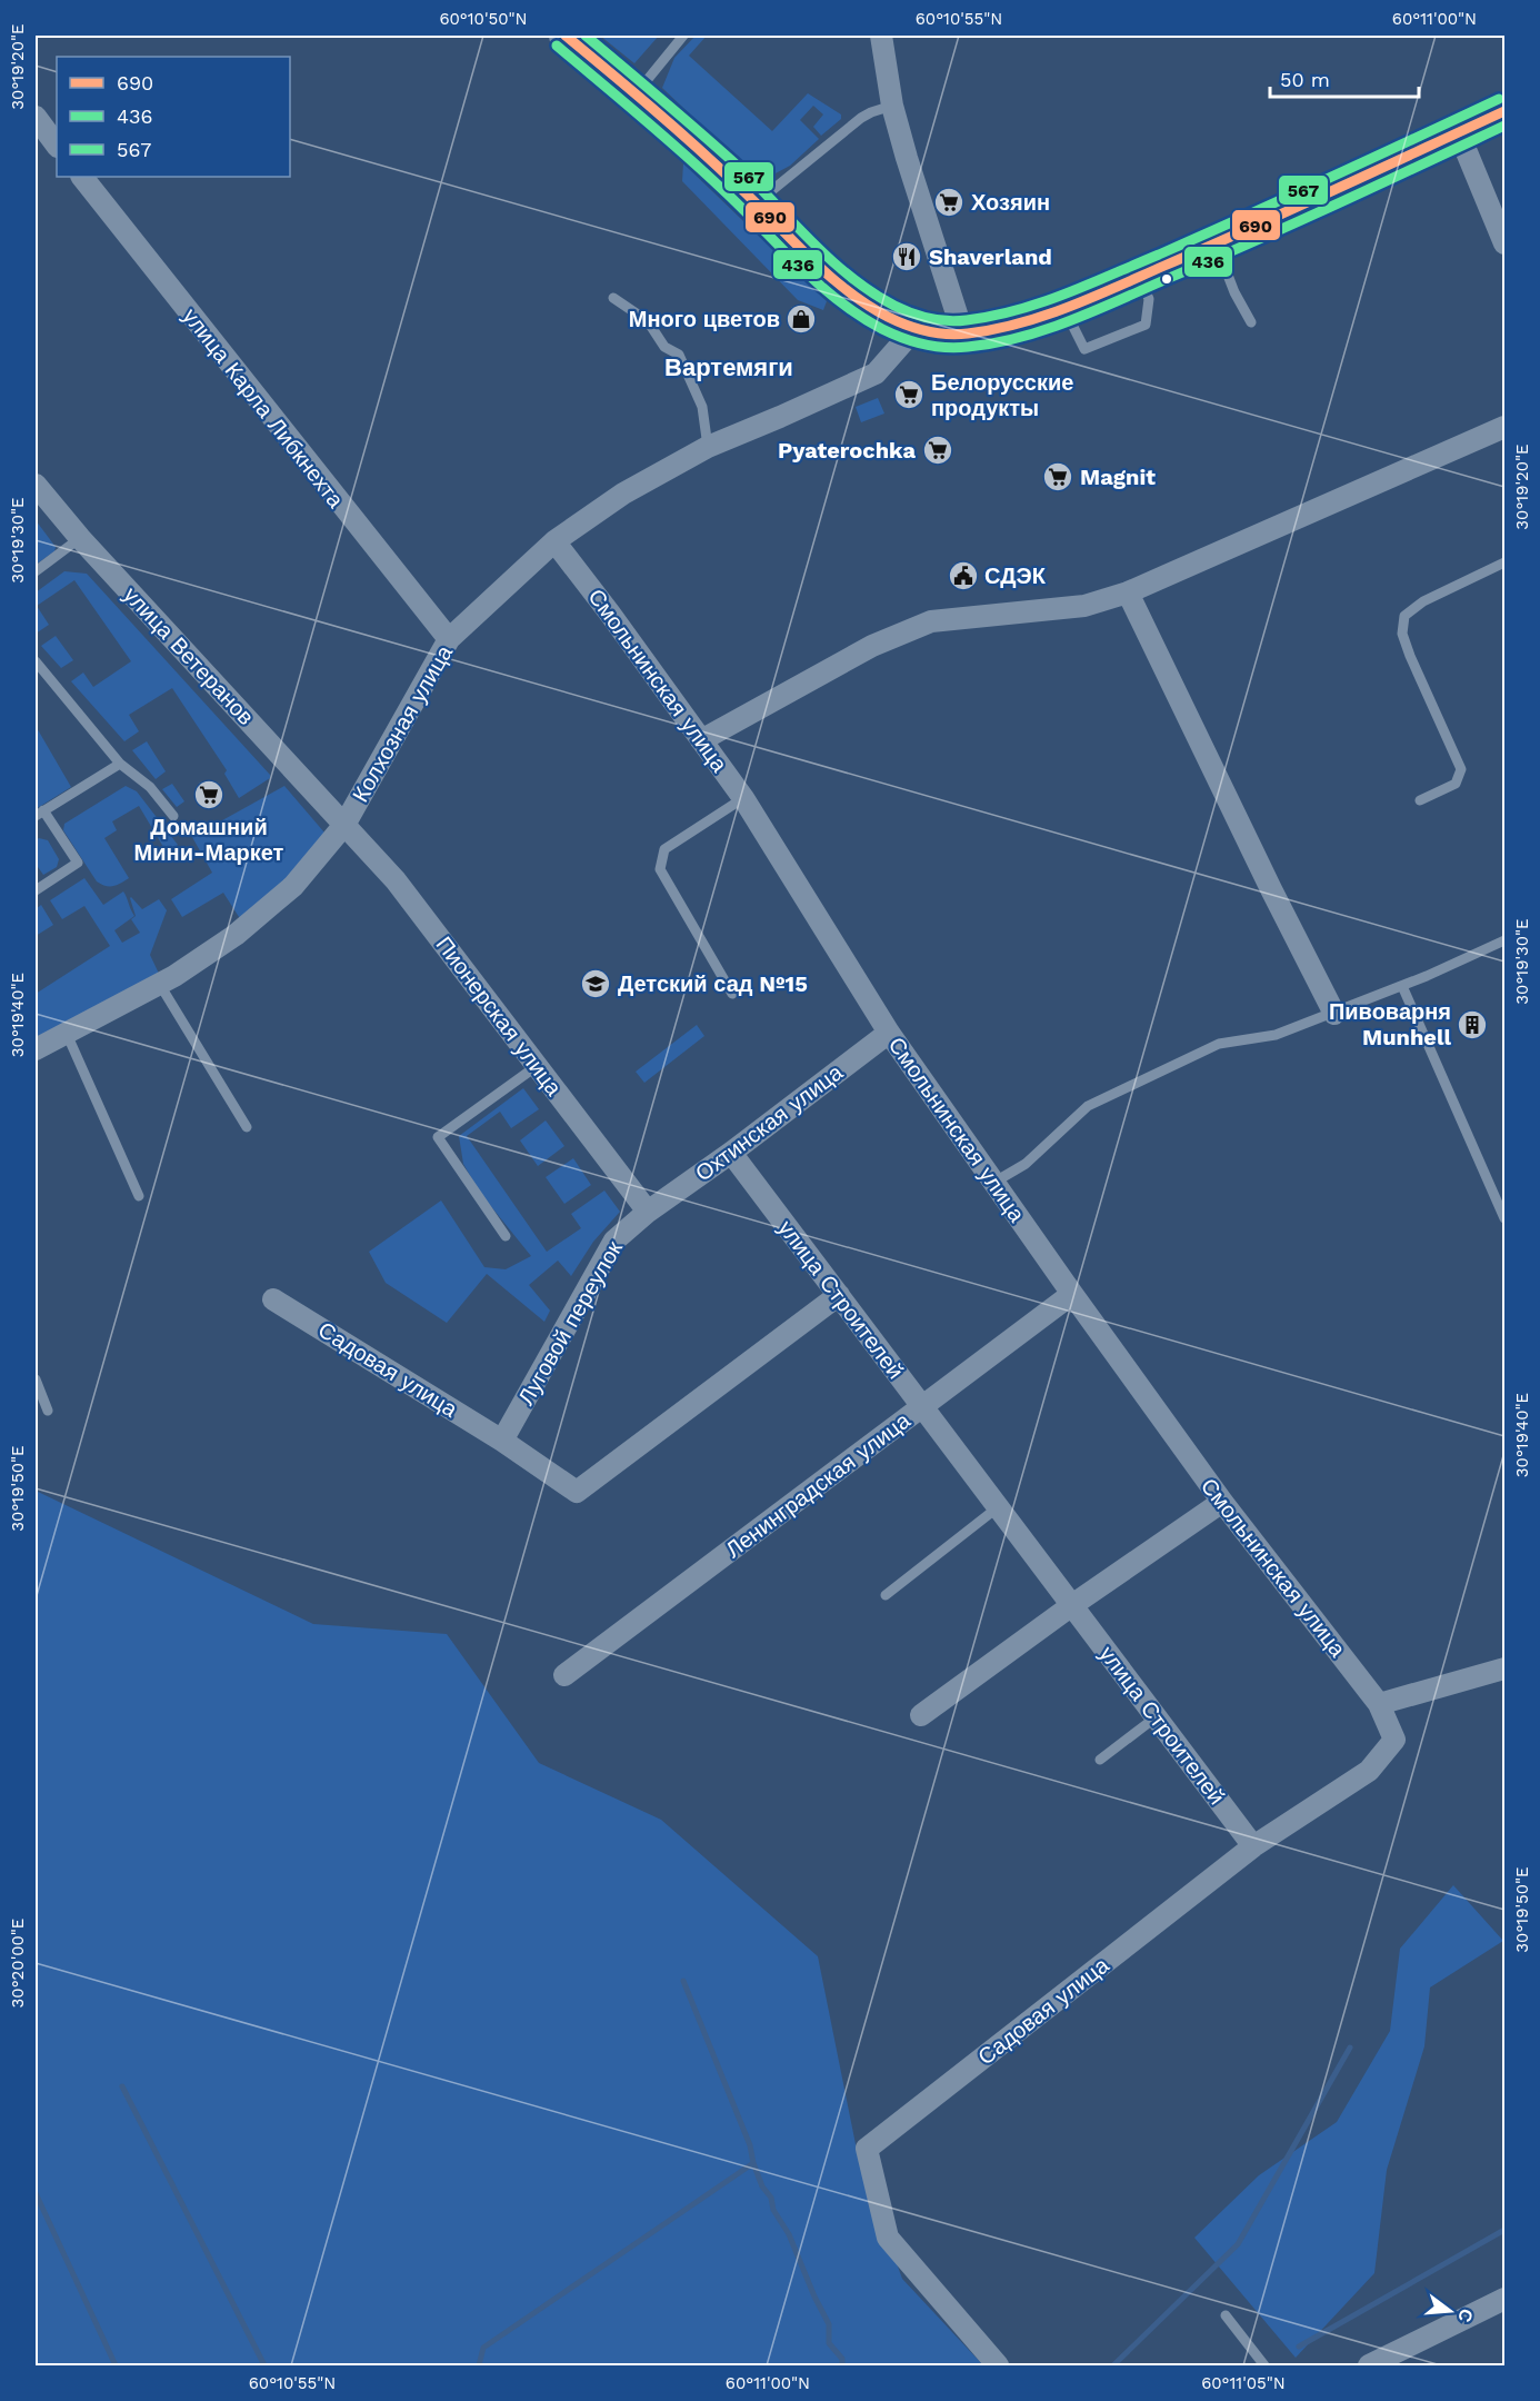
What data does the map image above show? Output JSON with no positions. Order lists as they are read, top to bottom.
{
  "streets": {
    "street": [
      "улица Карла Либкнехта",
      "улица Ветеранов",
      "Смольнинская улица",
      "Колхозная улица",
      "Пионерская улица",
      "Охтинская улица",
      "улица Строителей",
      "Луговой переулок",
      "Садовая улица",
      "Ленинградская улица"
    ]
  },
  "crossings": [
    ["улица Карла Либкнехта", "Колхозная улица"],
    ["улица Ветеранов", "Колхозная улица"],
    ["улица Ветеранов", "Пионерская улица"],
    ["Смольнинская улица", "Колхозная улица"],
    ["Смольнинская улица", "Охтинская улица"],
    ["Смольнинская улица", "Садовая улица"],
    ["Смольнинская улица", "Ленинградская улица"],
    ["Колхозная улица", "Пионерская улица"],
    ["Пионерская улица", "Охтинская улица"],
    ["Пионерская улица", "Луговой переулок"],
    ["Охтинская улица", "улица Строителей"],
    ["Охтинская улица", "Луговой переулок"],
    ["улица Строителей", "Садовая улица"],
    ["улица Строителей", "Ленинградская улица"],
    ["Луговой переулок", "Садовая улица"]
  ],
  "districts": ["Вартемяги"],
  "places": {
    "supermarket": [
      "Хозяин",
      "Белорусские продукты",
      "Pyaterochka",
      "Magnit",
      "Домашний Мини-Маркет"
    ],
    "restaurant": ["Shaverland"],
    "shop": ["Много цветов"],
    "public building": ["СДЭК"],
    "school or university": ["Детский сад №15"],
    "building": ["Пивоварня Munhell"]
  },
  "lines": ["transit line 690", "transit line 567", "transit line 436"],
  "legend": ["690", "436", "567"],
  "scale_bar": "50 m",
  "north": "right",
  "coordinates": [
    "60°10'50\"N",
    "60°10'55\"N",
    "60°11'00\"N",
    "30°19'20\"E",
    "30°19'30\"E",
    "30°19'40\"E",
    "30°19'50\"E",
    "30°20'00\"E",
    "60°11'05\"N"
  ]
}
